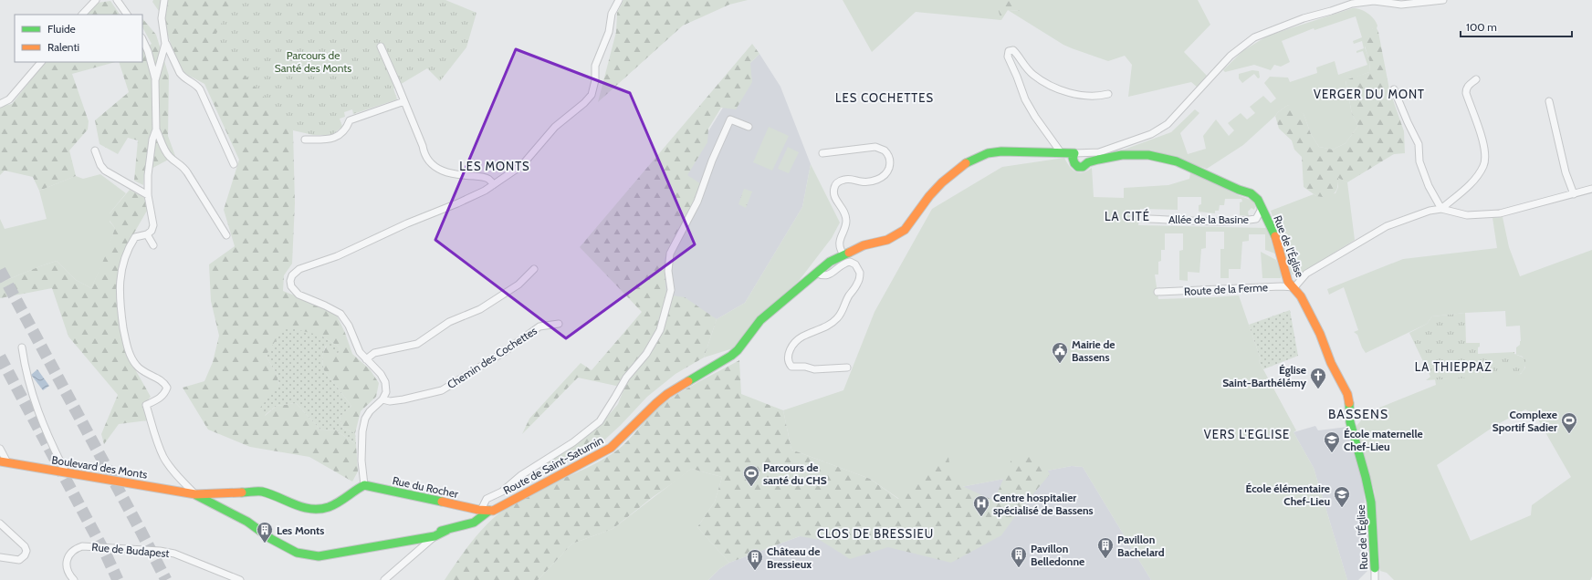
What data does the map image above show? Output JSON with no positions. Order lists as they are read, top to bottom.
{
  "streets": {
    "street": [
      "Allée de la Basine",
      "Rue de l'Église",
      "Route de la Ferme",
      "Chemin des Cochettes",
      "Route de Saint-Saturnin",
      "Boulevard des Monts",
      "Rue du Rocher",
      "Rue de Budapest"
    ]
  },
  "crossings": [
    ["Allée de la Basine", "Rue de l'Église"],
    ["Rue de l'Église", "Route de la Ferme"],
    ["Rue de l'Église", "Route de Saint-Saturnin"],
    ["Route de Saint-Saturnin", "Boulevard des Monts"],
    ["Route de Saint-Saturnin", "Rue du Rocher"]
  ],
  "districts": [
    "VERGER DU MONT",
    "LES COCHETTES",
    "LES MONTS",
    "LA CITÉ",
    "LA THIEPPAZ",
    "BASSENS",
    "VERS L'EGLISE",
    "CLOS DE BRESSIEU"
  ],
  "parks": ["Parcours de Santé des Monts"],
  "places": {
    "public building": ["Mairie de Bassens"],
    "church": ["Église Saint-Barthélémy"],
    "sports": ["Complexe Sportif Sadier", "Parcours de santé du CHS"],
    "school or university": ["École maternelle Chef-Lieu", "École élémentaire Chef-Lieu"],
    "hospital": ["Centre hospitalier spécialisé de Bassens"],
    "building": [
      "Les Monts",
      "Pavillon Bachelard",
      "Pavillon Belledonne",
      "Château de Bressieux"
    ]
  },
  "legend": ["Fluide", "Ralenti"],
  "scale_bar": "100 m"
}
